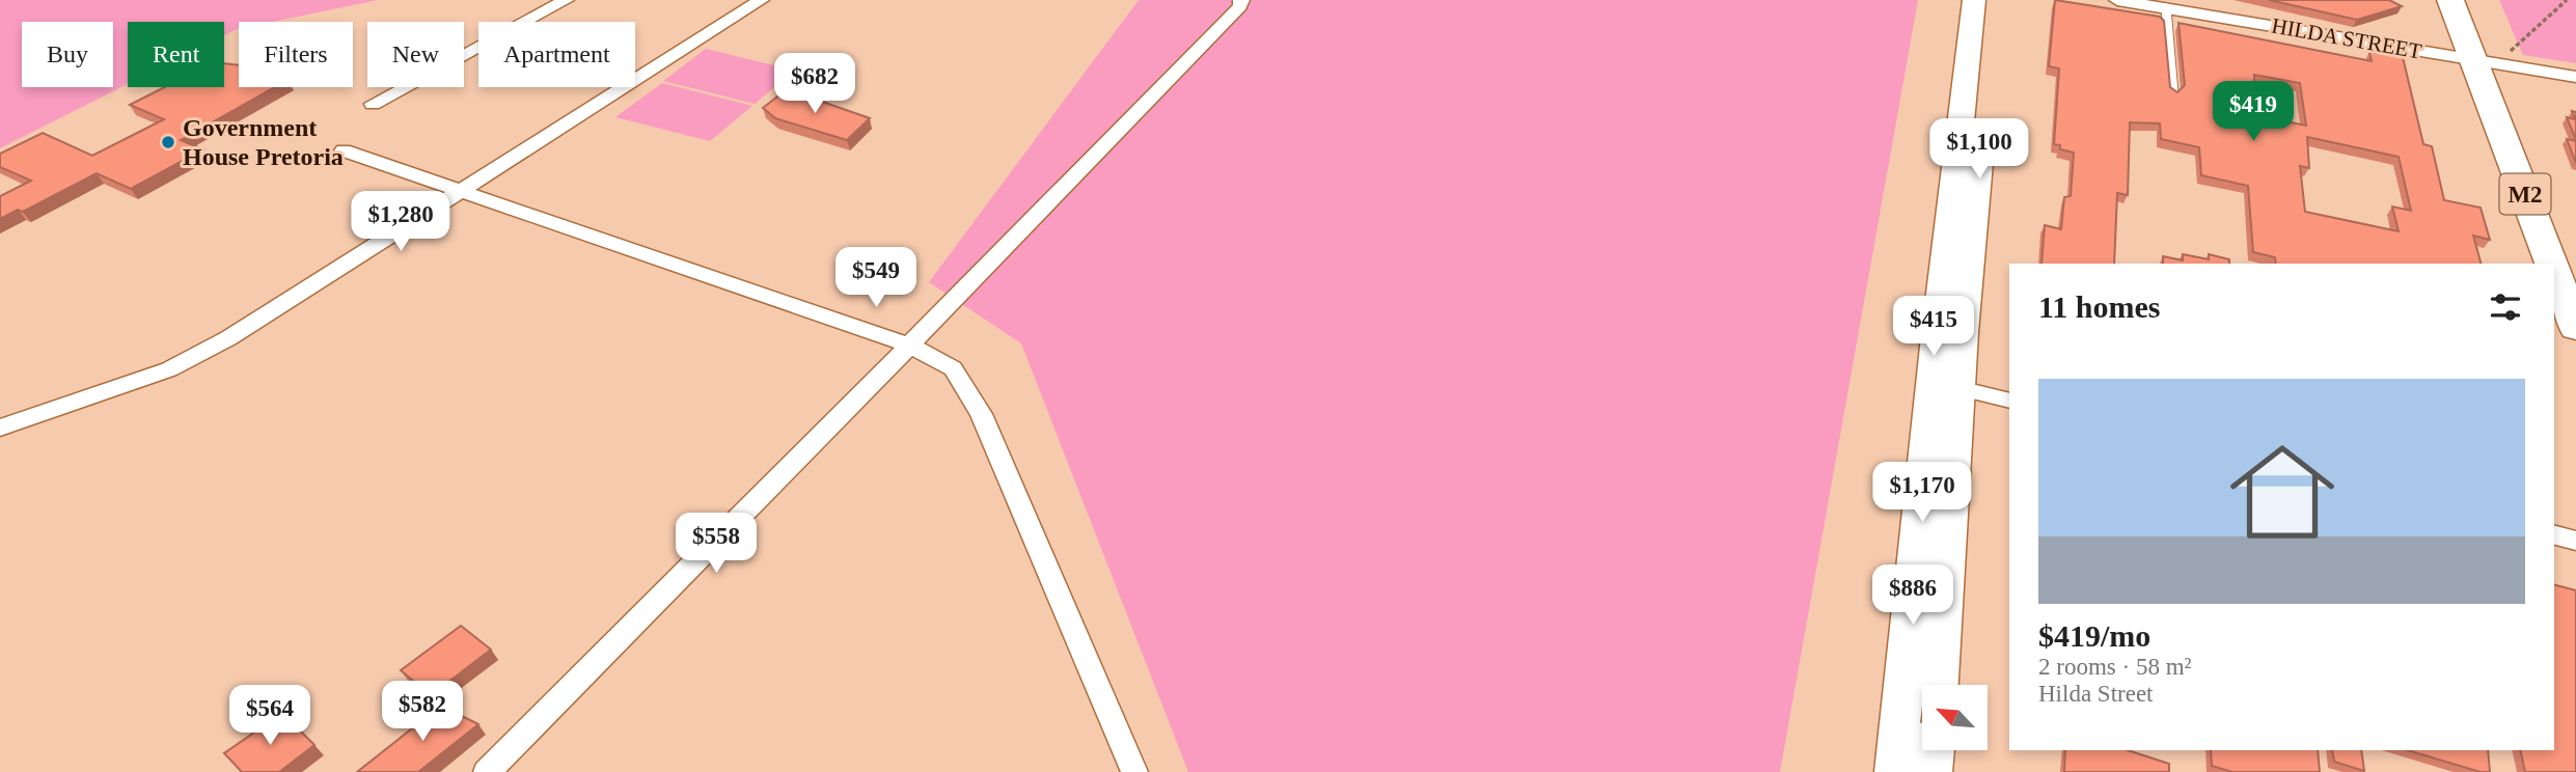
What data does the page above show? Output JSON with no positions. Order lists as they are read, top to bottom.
{
  "streets": {
    "main road": ["M2"],
    "street": ["HILDA STREET"]
  },
  "crossings": [
    ["HILDA STREET", "M2"]
  ],
  "places": ["Government House Pretoria"],
  "north": "top left",
  "page": {
    "chip": [
      "Buy",
      "Rent",
      "Filters",
      "New",
      "Apartment"
    ],
    "price": [
      "$682",
      "$419",
      "$1,100",
      "$1,280",
      "$549",
      "$415",
      "$1,170",
      "$558",
      "$886",
      "$582",
      "$564"
    ],
    "heading": "11 homes",
    "list": [
      {
        "name": "$419/mo",
        "note": "2 rooms · 58 m² · Hilda Street"
      }
    ]
  }
}
